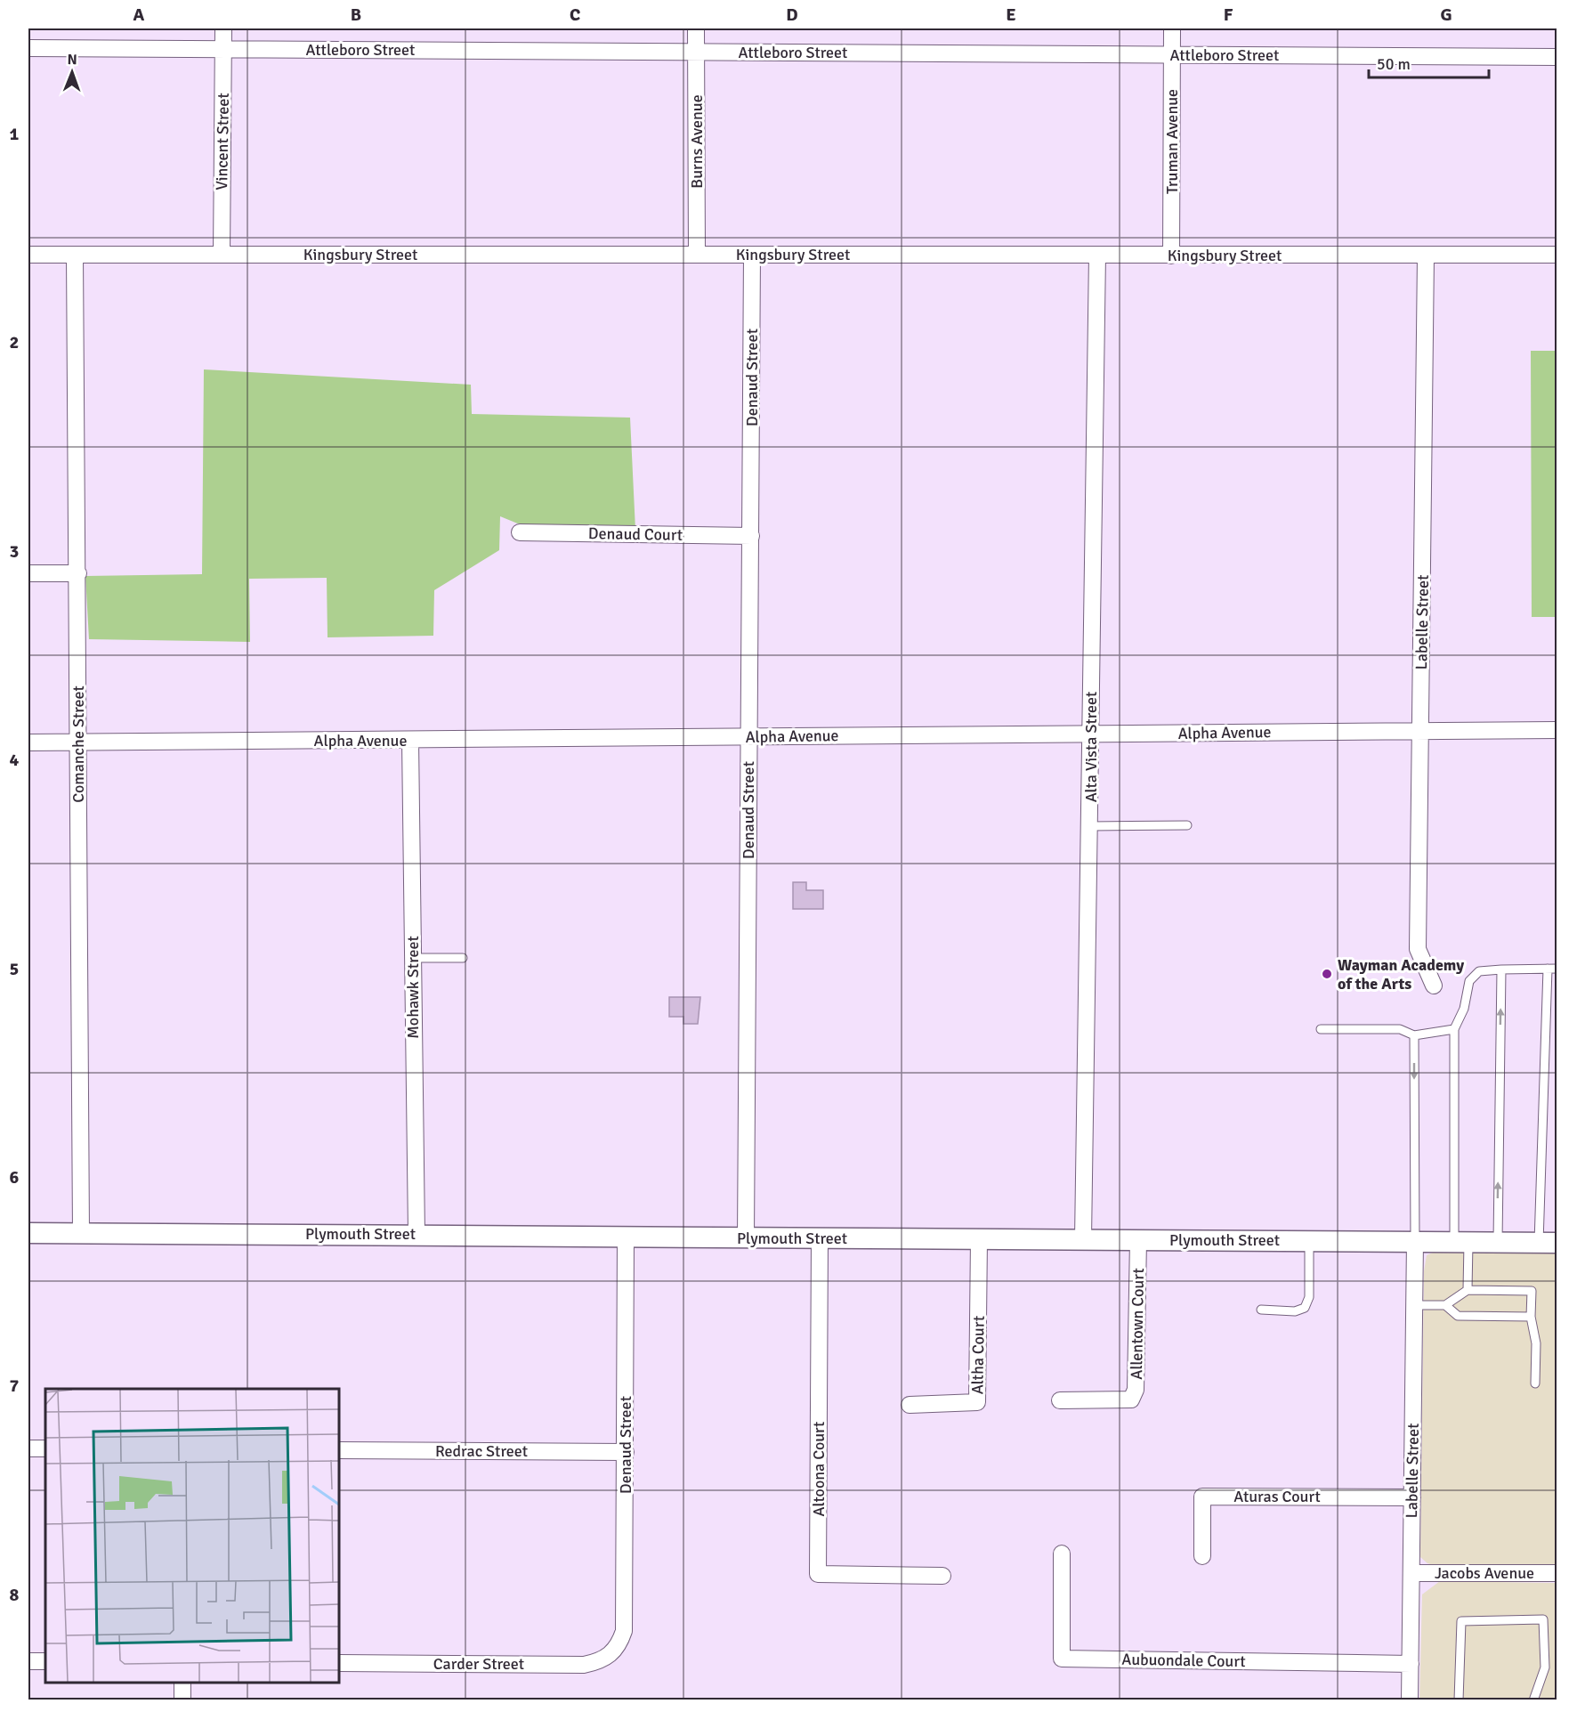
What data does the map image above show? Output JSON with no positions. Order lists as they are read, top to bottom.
{
  "streets": {
    "street": [
      "Attleboro Street",
      "Vincent Street",
      "Burns Avenue",
      "Truman Avenue",
      "Kingsbury Street",
      "Denaud Street",
      "Denaud Court",
      "Labelle Street",
      "Alpha Avenue",
      "Comanche Street",
      "Alta Vista Street",
      "Mohawk Street",
      "Plymouth Street",
      "Allentown Court",
      "Altha Court",
      "Redrac Street",
      "Altoona Court",
      "Aturas Court",
      "Jacobs Avenue",
      "Aubuondale Court",
      "Carder Street"
    ]
  },
  "crossings": [
    ["Attleboro Street", "Vincent Street"],
    ["Attleboro Street", "Burns Avenue"],
    ["Attleboro Street", "Truman Avenue"],
    ["Vincent Street", "Kingsbury Street"],
    ["Burns Avenue", "Kingsbury Street"],
    ["Truman Avenue", "Kingsbury Street"],
    ["Kingsbury Street", "Denaud Street"],
    ["Kingsbury Street", "Labelle Street"],
    ["Kingsbury Street", "Comanche Street"],
    ["Kingsbury Street", "Alta Vista Street"],
    ["Denaud Street", "Denaud Court"],
    ["Denaud Street", "Alpha Avenue"],
    ["Denaud Street", "Plymouth Street"],
    ["Denaud Street", "Redrac Street"],
    ["Denaud Street", "Carder Street"],
    ["Labelle Street", "Alpha Avenue"],
    ["Labelle Street", "Plymouth Street"],
    ["Labelle Street", "Aturas Court"],
    ["Labelle Street", "Jacobs Avenue"],
    ["Labelle Street", "Aubuondale Court"],
    ["Alpha Avenue", "Comanche Street"],
    ["Alpha Avenue", "Alta Vista Street"],
    ["Alpha Avenue", "Mohawk Street"],
    ["Comanche Street", "Plymouth Street"],
    ["Alta Vista Street", "Plymouth Street"],
    ["Mohawk Street", "Plymouth Street"],
    ["Plymouth Street", "Allentown Court"],
    ["Plymouth Street", "Altha Court"],
    ["Plymouth Street", "Altoona Court"]
  ],
  "places": ["Wayman Academy of the Arts"],
  "scale_bar": "50 m",
  "north": "top",
  "grid": {
    "columns": [
      "A",
      "B",
      "C",
      "D",
      "E",
      "F",
      "G"
    ],
    "rows": [
      "1",
      "2",
      "3",
      "4",
      "5",
      "6",
      "7",
      "8"
    ]
  }
}
